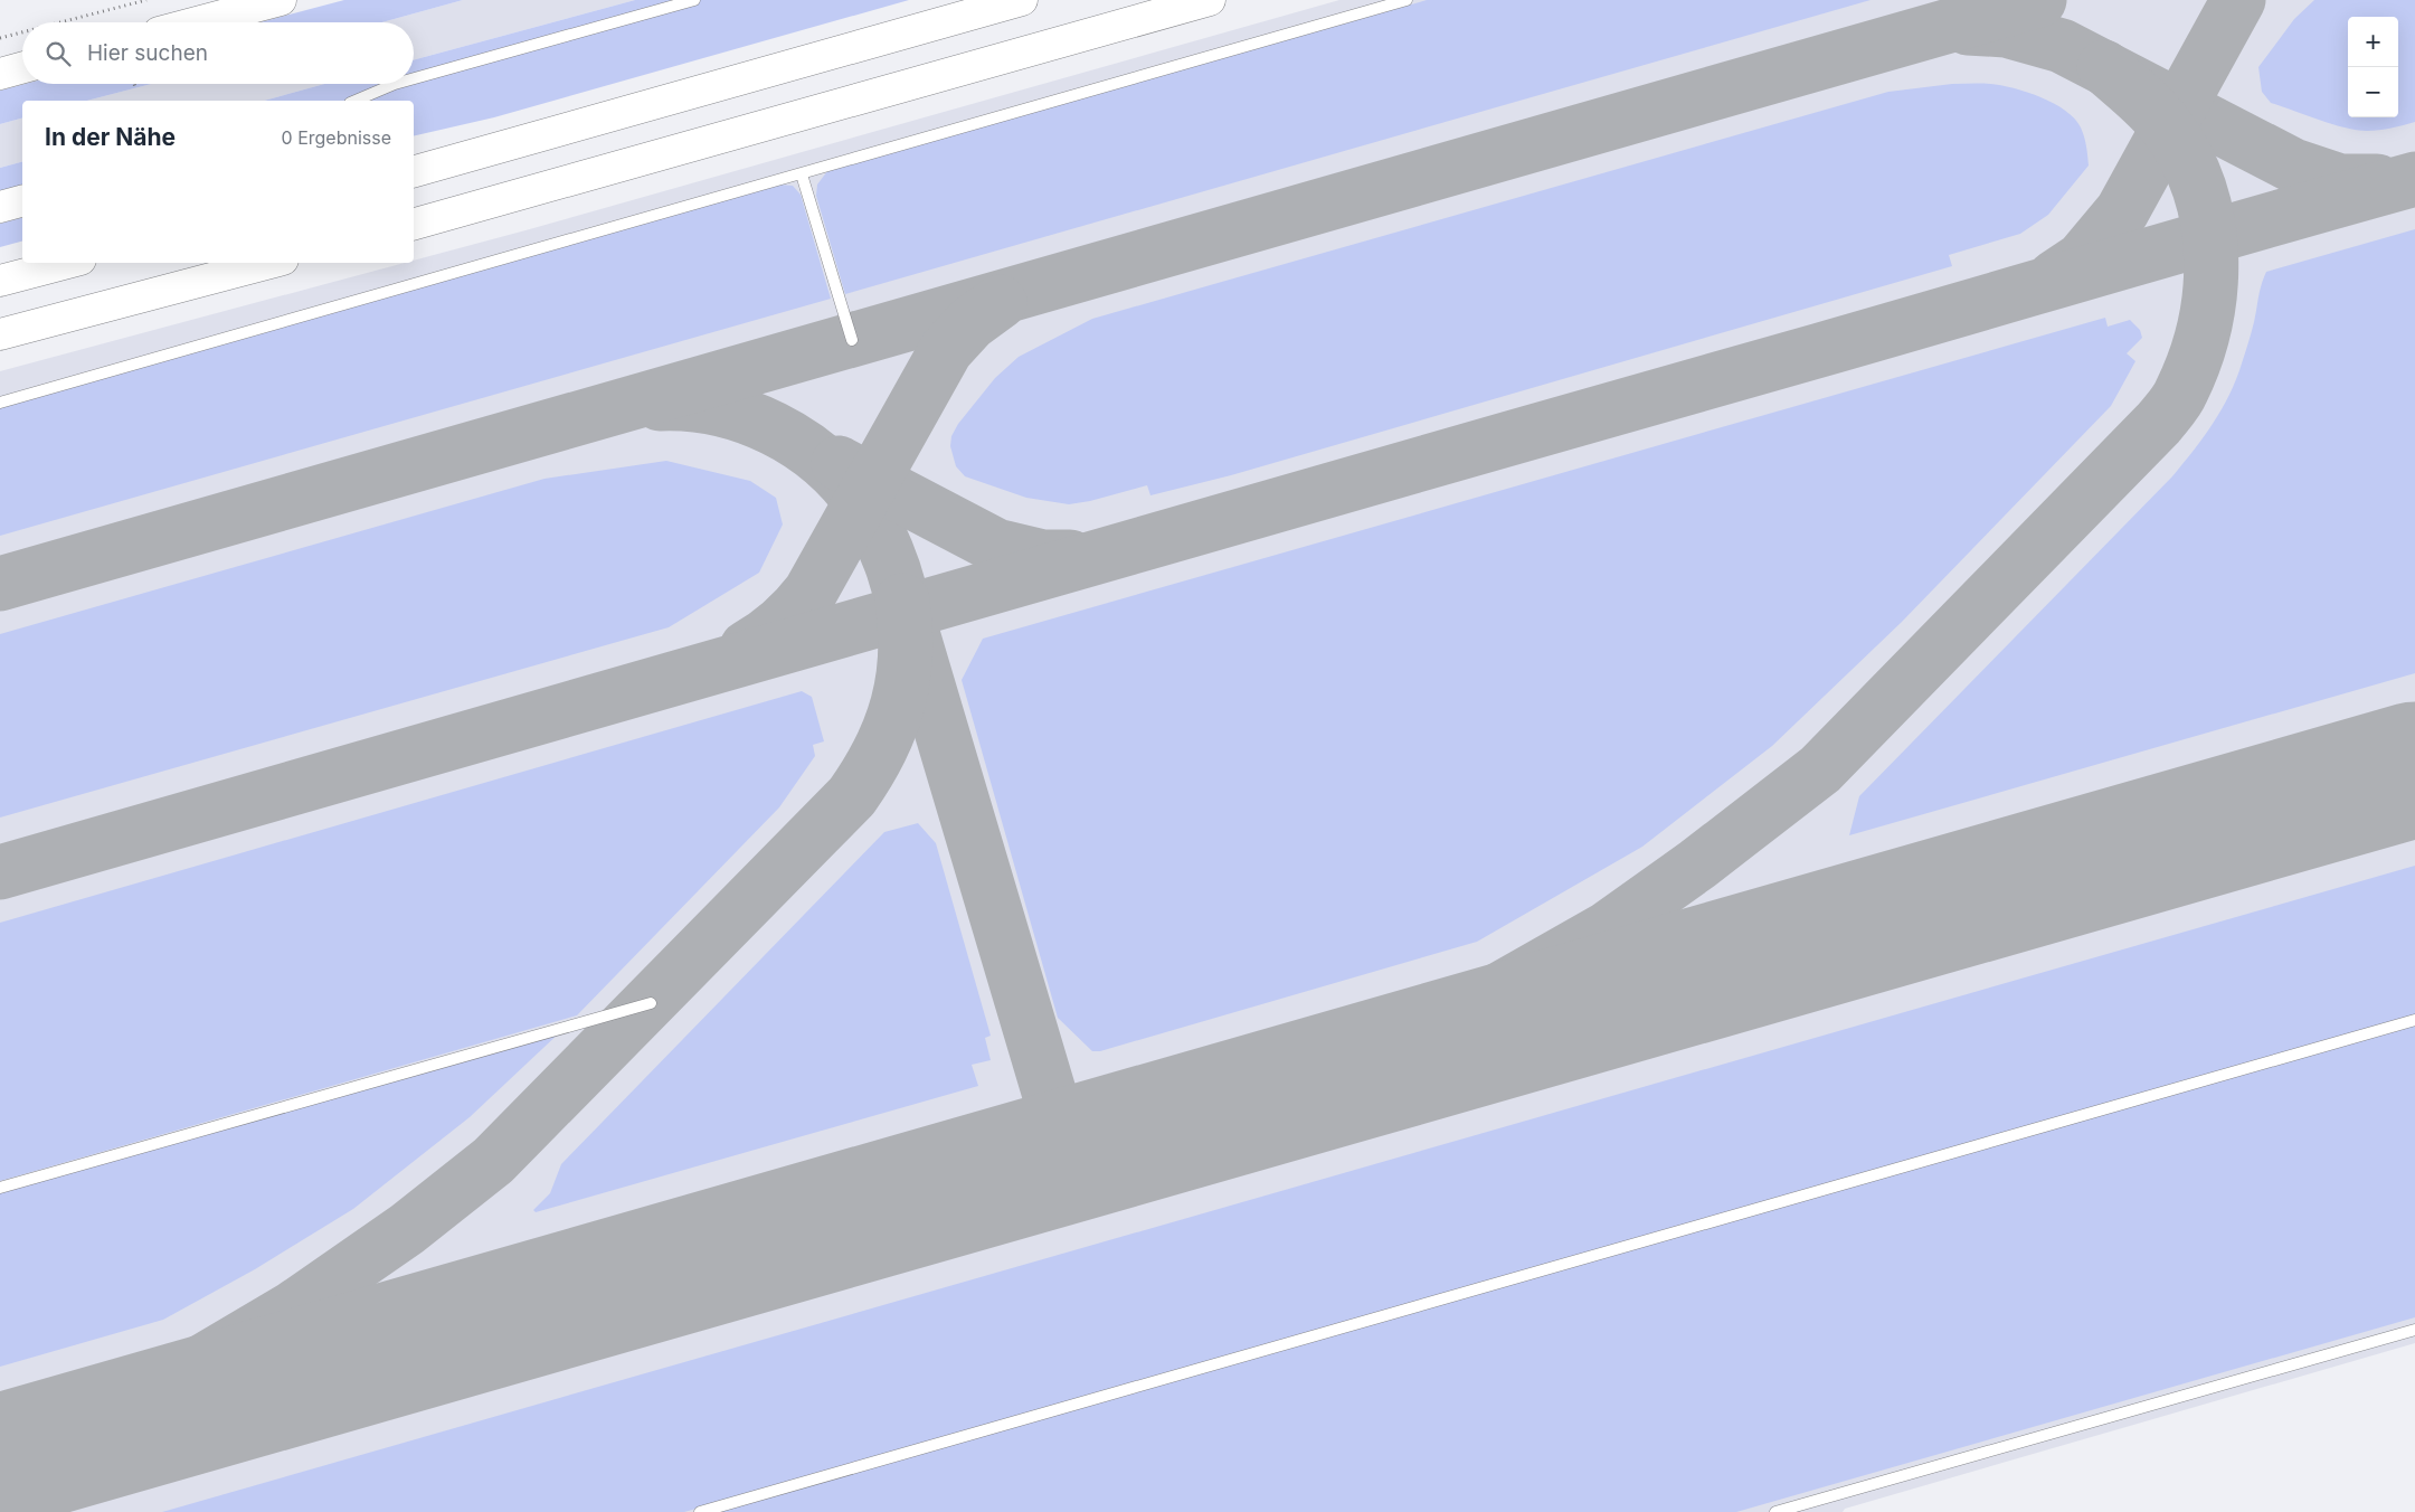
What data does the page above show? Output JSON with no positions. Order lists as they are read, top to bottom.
{
  "page": {
    "map_buttons": ["+", "−"],
    "search": "Hier suchen",
    "heading": ["In der Nähe", "0 Ergebnisse"]
  }
}
